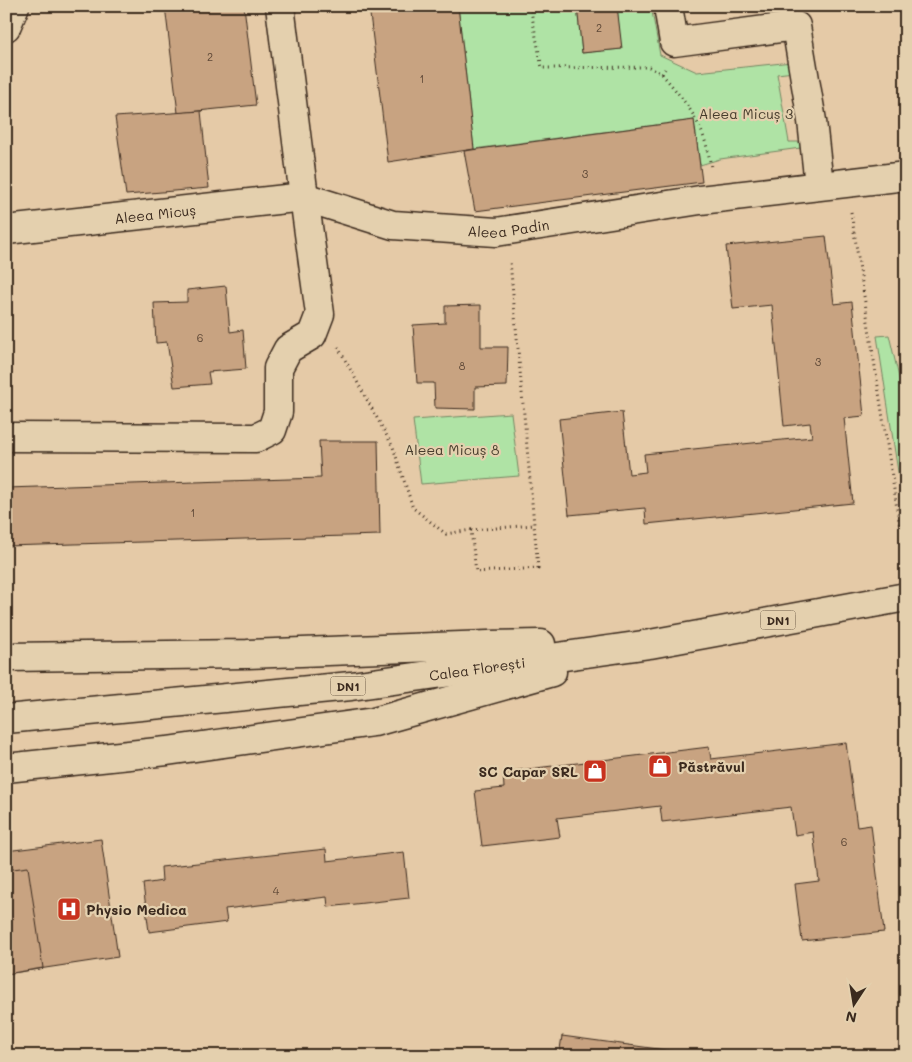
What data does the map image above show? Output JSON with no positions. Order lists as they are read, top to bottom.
{
  "streets": {
    "main road": [
      "Aleea Micuș",
      "Aleea Padin",
      "DN1",
      "Calea Florești"
    ]
  },
  "crossings": [
    ["Aleea Micuș", "Aleea Padin"]
  ],
  "parks": ["Aleea Micuș 3", "Aleea Micuș 8"],
  "places": {
    "shop": ["Păstrăvul", "SC Capar SRL"],
    "hospital": ["Physio Medica"]
  },
  "house_numbers": [
    "2",
    "2",
    "1",
    "3",
    "6",
    "3",
    "8",
    "1",
    "6",
    "4"
  ],
  "north": "bottom"
}
